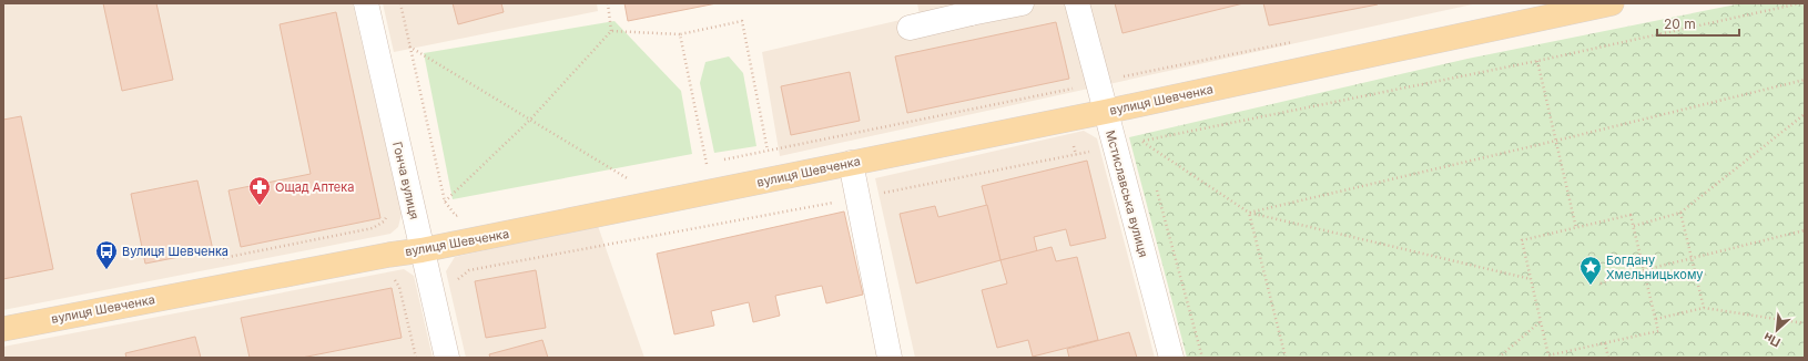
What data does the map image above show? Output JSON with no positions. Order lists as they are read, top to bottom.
{
  "streets": {
    "main road": ["вулиця Шевченка"],
    "street": ["Гонча вулиця", "Мстиславська вулиця"]
  },
  "crossings": [
    ["вулиця Шевченка", "Гонча вулиця"],
    ["вулиця Шевченка", "Мстиславська вулиця"]
  ],
  "places": {
    "pharmacy": ["Ощад Аптека"],
    "bus stop": ["Вулиця Шевченка"],
    "place": ["Богдану Хмельницькому"]
  },
  "scale_bar": "20 m",
  "north": "bottom left"
}
